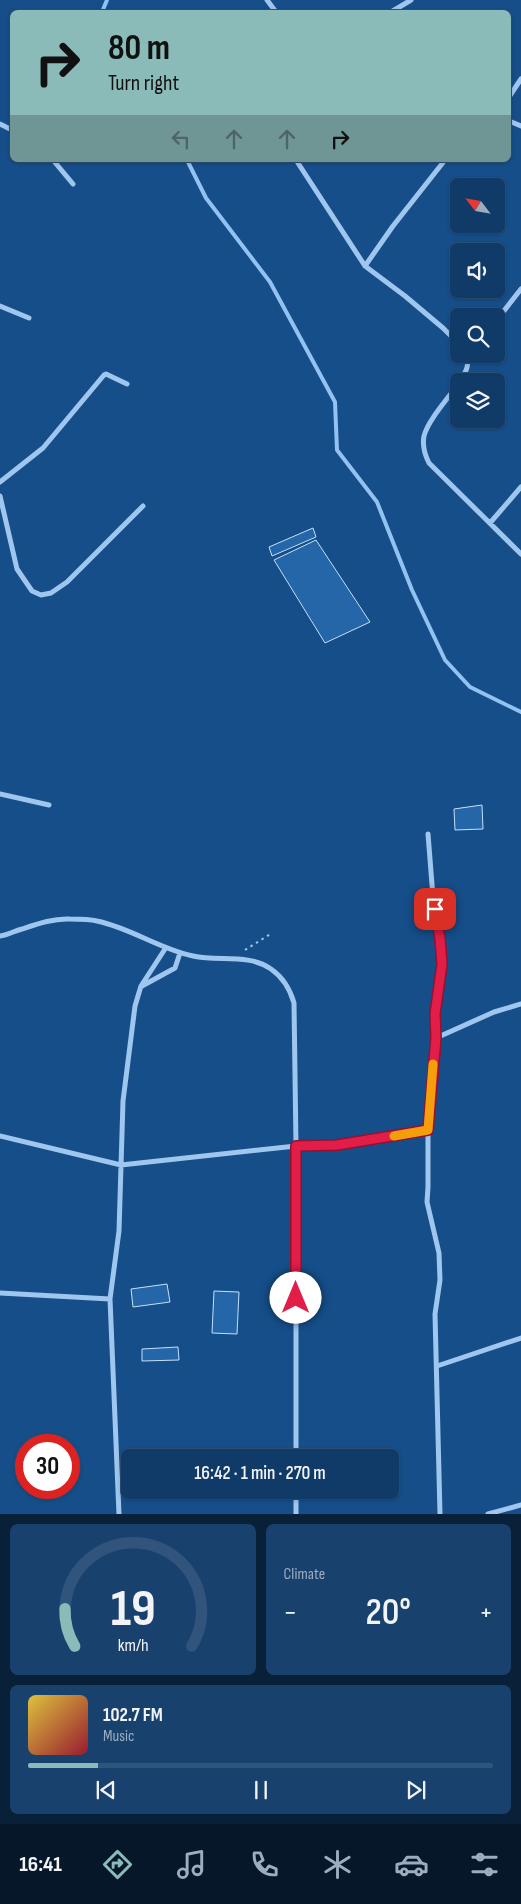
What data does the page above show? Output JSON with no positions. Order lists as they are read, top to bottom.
{
  "north": "top left",
  "page": {
    "turn": ["80 m", "Turn right"],
    "limit": "30",
    "trip": "16:42 · 1 min · 270 m",
    "tile": "Climate",
    "heat": ["−", "20°", "+"],
    "song": ["102.7 FM", "Music"],
    "tabs": "16:41",
    "gauge": ["19", "km/h"]
  }
}
